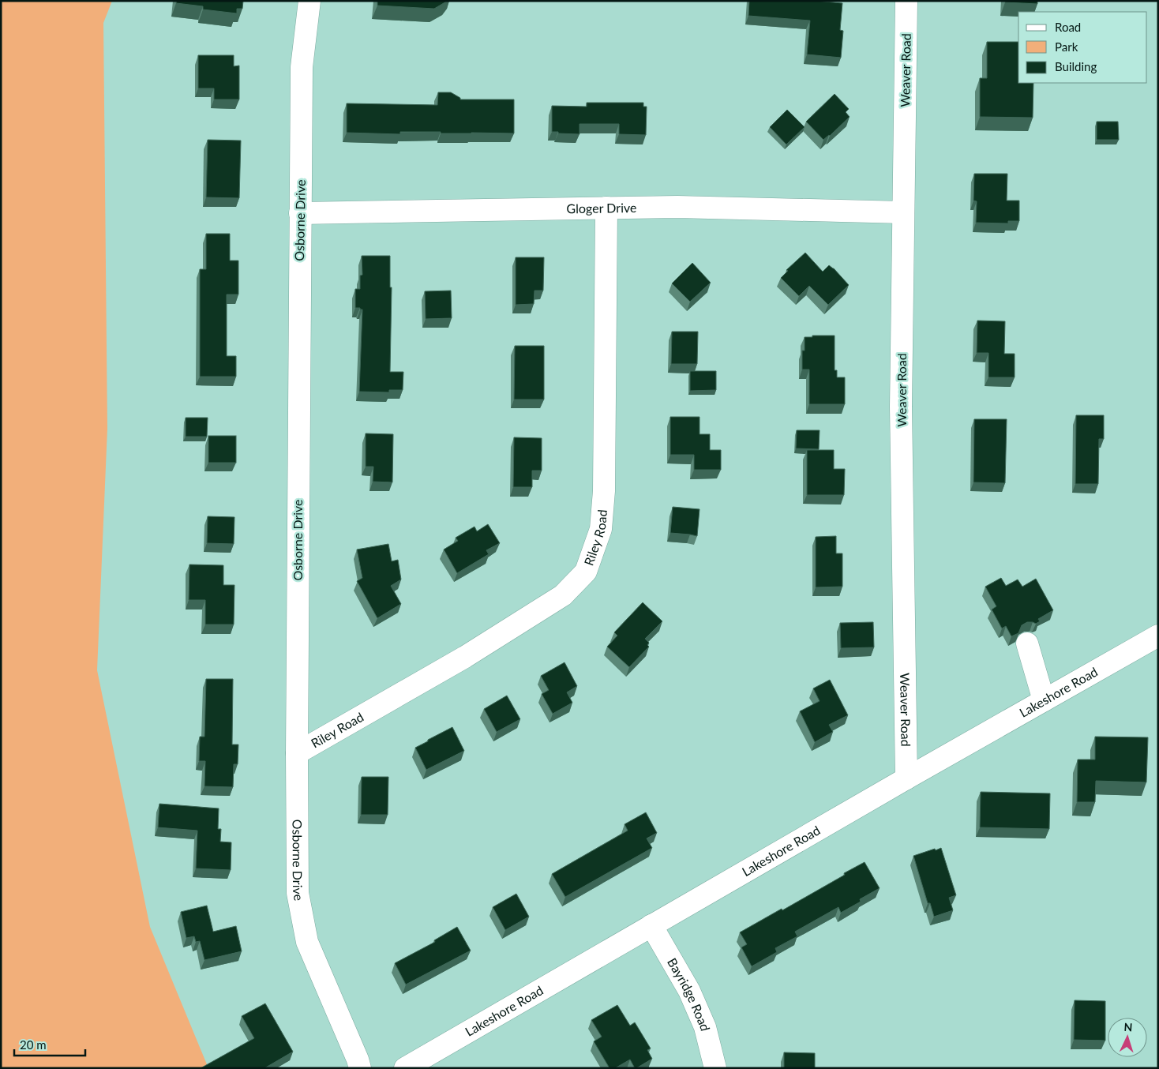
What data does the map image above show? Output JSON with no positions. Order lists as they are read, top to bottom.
{
  "streets": {
    "street": [
      "Weaver Road",
      "Gloger Drive",
      "Osborne Drive",
      "Riley Road",
      "Lakeshore Road",
      "Bayridge Road"
    ]
  },
  "crossings": [
    ["Weaver Road", "Gloger Drive"],
    ["Weaver Road", "Lakeshore Road"],
    ["Gloger Drive", "Osborne Drive"],
    ["Gloger Drive", "Riley Road"],
    ["Osborne Drive", "Riley Road"],
    ["Lakeshore Road", "Bayridge Road"]
  ],
  "legend": ["Road", "Park", "Building"],
  "scale_bar": "20 m",
  "north": "top"
}
